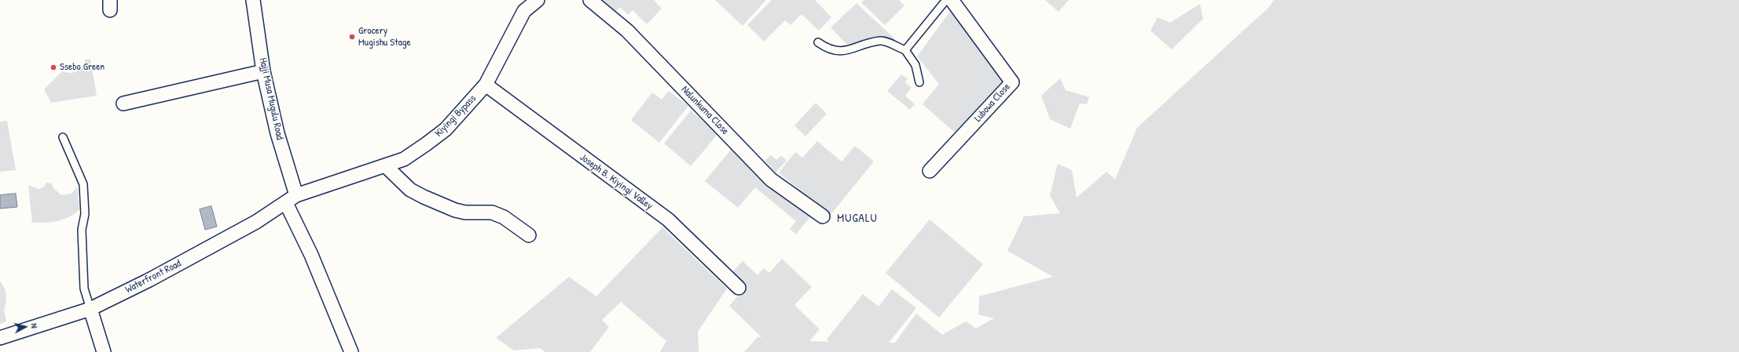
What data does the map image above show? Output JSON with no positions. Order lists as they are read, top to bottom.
{
  "streets": {
    "street": [
      "Hajji Musa Mugulu Road",
      "Lubowa Close",
      "Nalunkuma Close",
      "Kiyingi Bypass",
      "Joseph B. Kiyingi Valley",
      "Waterfront Road"
    ]
  },
  "crossings": [
    ["Hajji Musa Mugulu Road", "Kiyingi Bypass"],
    ["Hajji Musa Mugulu Road", "Waterfront Road"],
    ["Kiyingi Bypass", "Joseph B. Kiyingi Valley"],
    ["Kiyingi Bypass", "Waterfront Road"]
  ],
  "districts": ["MUGALU"],
  "places": ["Grocery Mugishu Stage", "Ssebo Green"],
  "north": "right"
}
